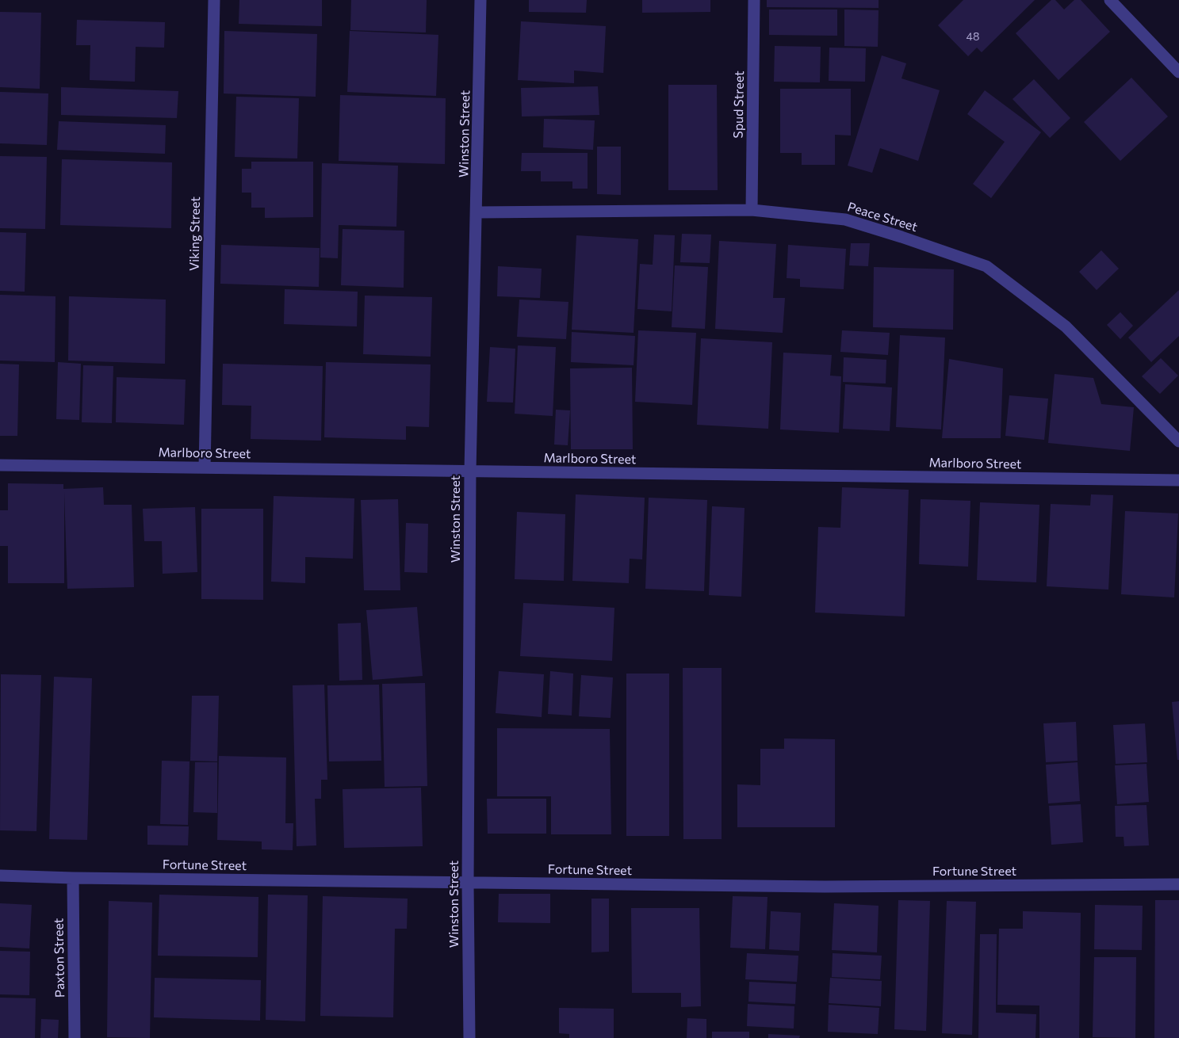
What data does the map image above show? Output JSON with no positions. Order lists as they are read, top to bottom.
{
  "streets": {
    "street": [
      "Spud Street",
      "Winston Street",
      "Peace Street",
      "Viking Street",
      "Marlboro Street",
      "Fortune Street",
      "Paxton Street"
    ]
  },
  "crossings": [
    ["Spud Street", "Peace Street"],
    ["Winston Street", "Peace Street"],
    ["Winston Street", "Marlboro Street"],
    ["Winston Street", "Fortune Street"],
    ["Viking Street", "Marlboro Street"],
    ["Fortune Street", "Paxton Street"]
  ],
  "house_numbers": ["48"]
}
